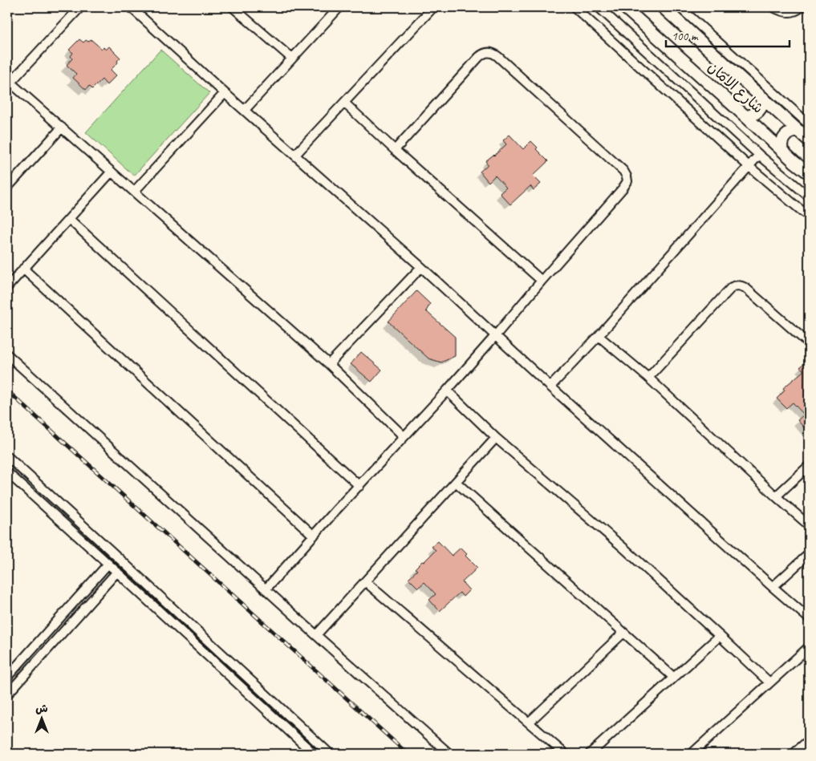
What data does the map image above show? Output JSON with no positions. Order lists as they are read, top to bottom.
{
  "streets": {
    "street": ["شارع الامان"]
  },
  "scale_bar": "100 m",
  "north": "top"
}
